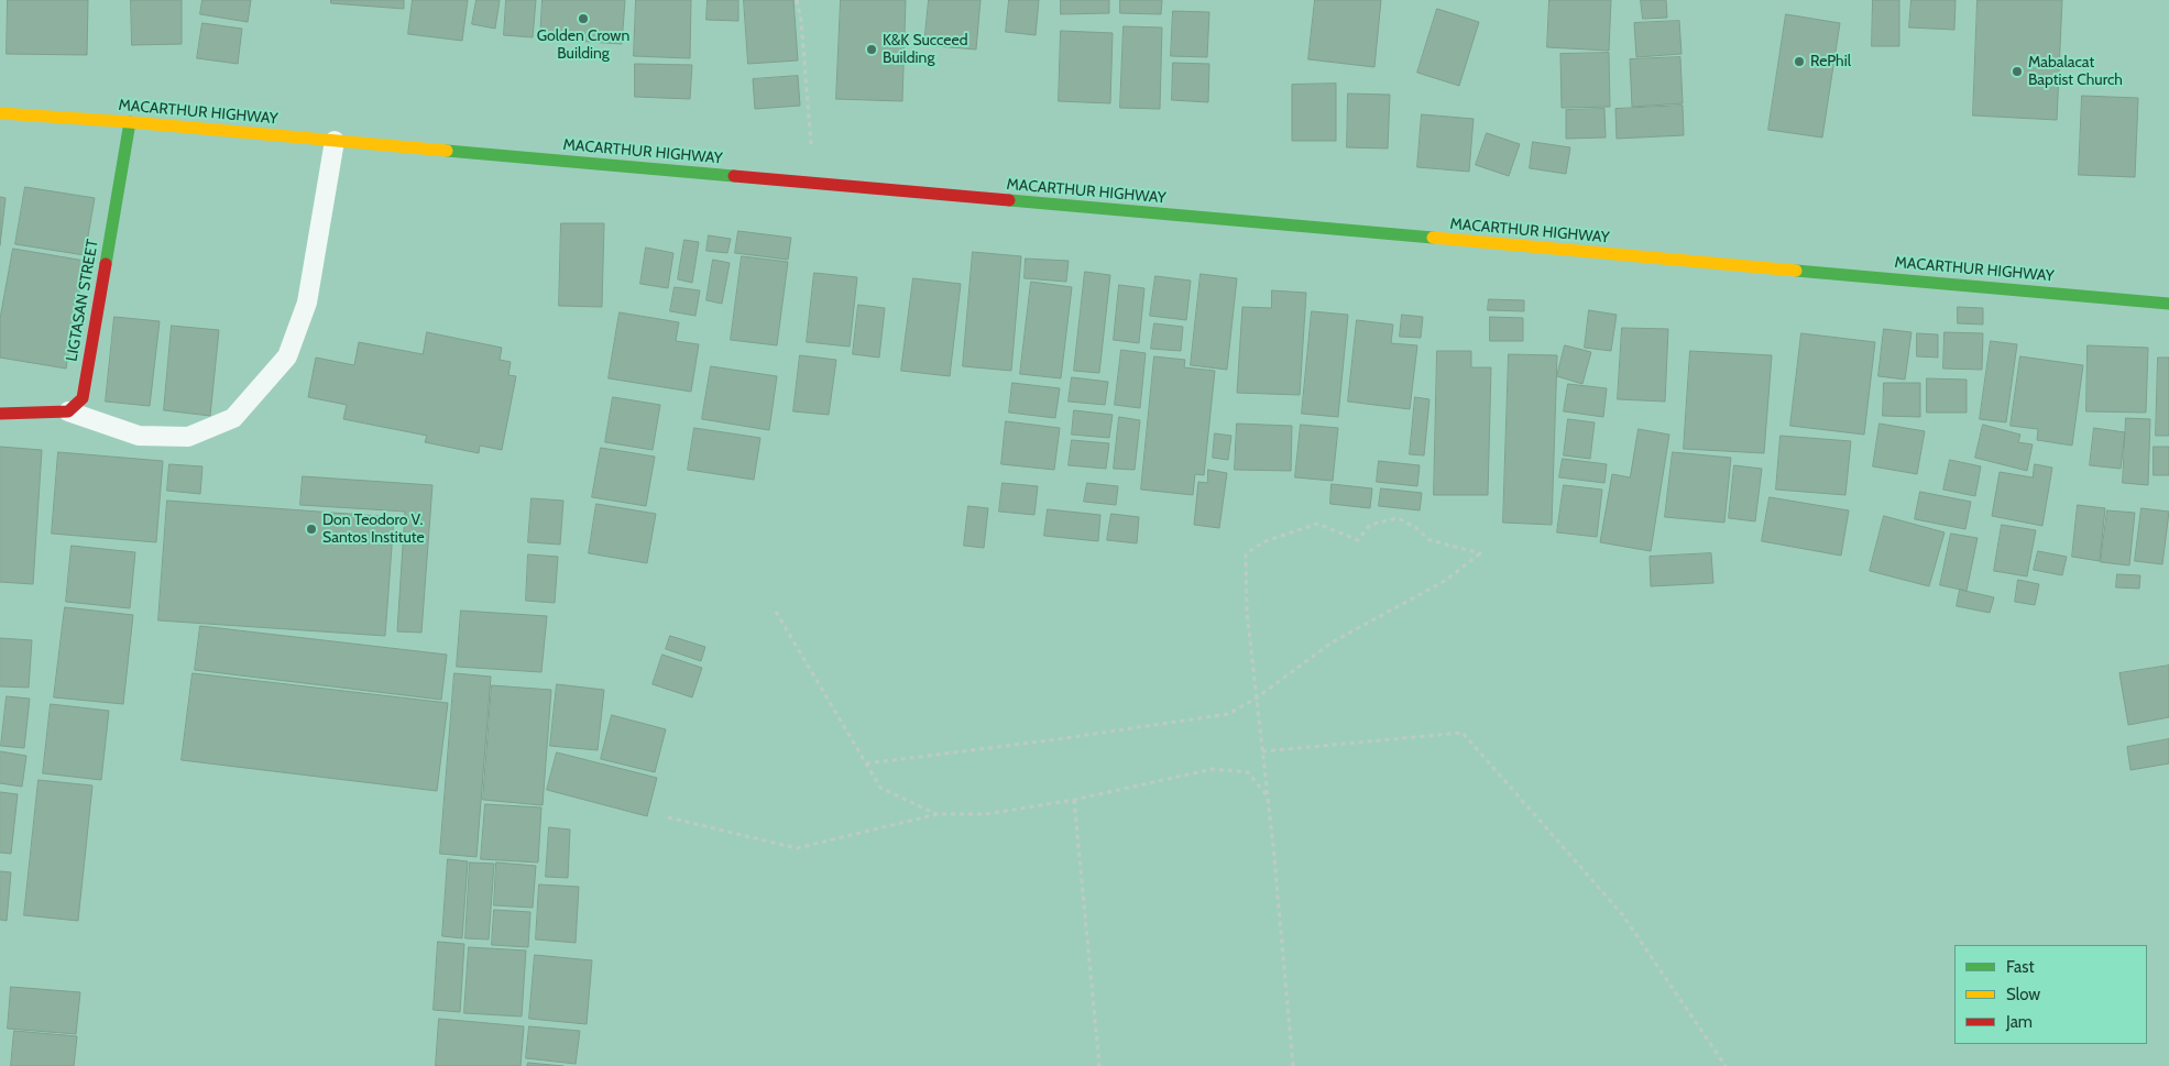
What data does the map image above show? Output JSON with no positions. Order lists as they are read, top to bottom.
{
  "streets": {
    "main road": ["MACARTHUR HIGHWAY", "LIGTASAN STREET"]
  },
  "crossings": [
    ["MACARTHUR HIGHWAY", "LIGTASAN STREET"]
  ],
  "places": [
    "Golden Crown Building",
    "K&K Succeed Building",
    "RePhil",
    "Mabalacat Baptist Church",
    "Don Teodoro V. Santos Institute"
  ],
  "legend": ["Fast", "Slow", "Jam"]
}
